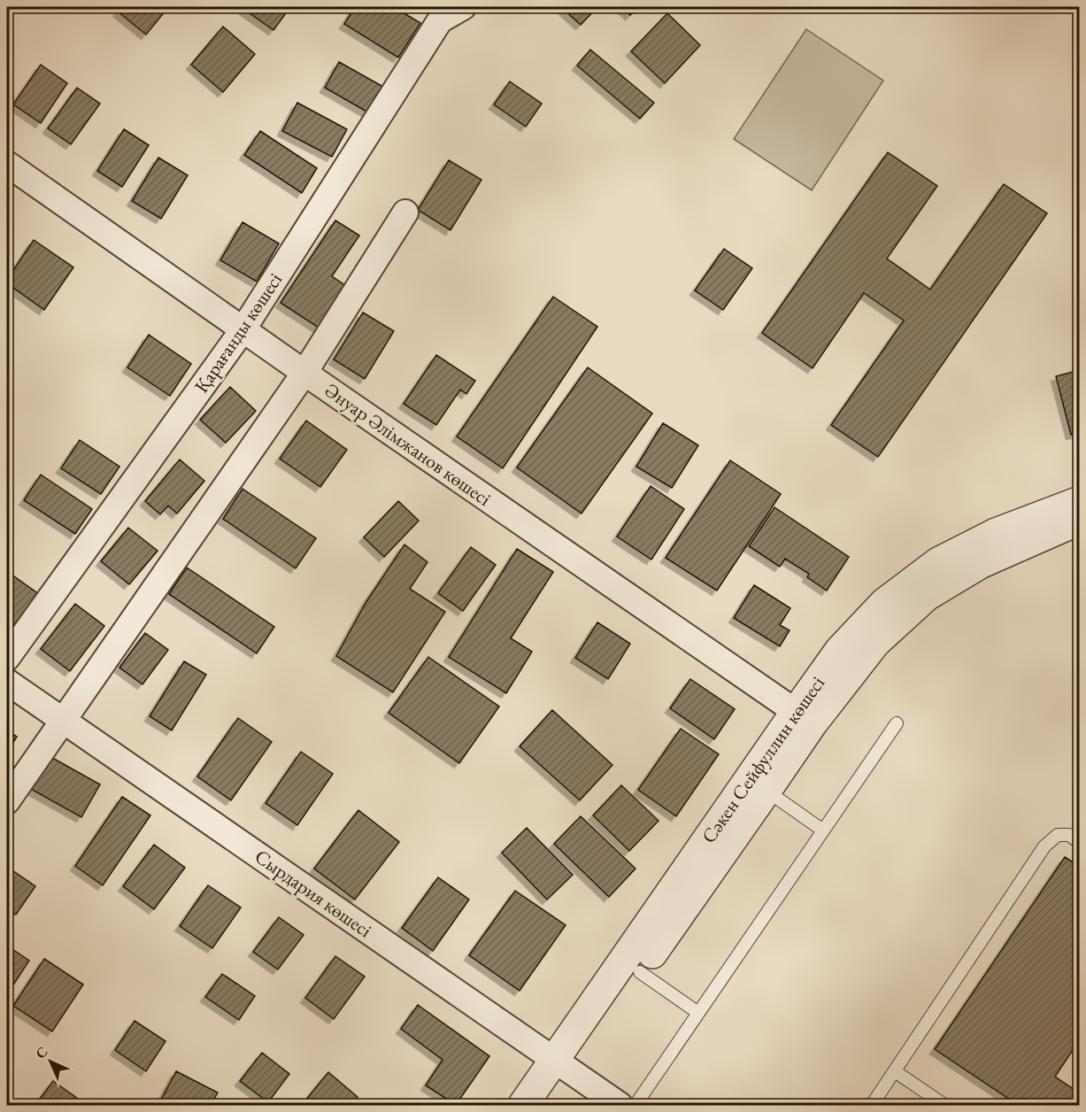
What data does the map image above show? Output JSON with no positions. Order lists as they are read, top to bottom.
{
  "streets": {
    "street": [
      "Қарағанды көшесі",
      "Әнуар Әлімжанов көшесі",
      "Сәкен Сейфуллин көшесі",
      "Сырдария көшесі"
    ]
  },
  "crossings": [
    ["Қарағанды көшесі", "Әнуар Әлімжанов көшесі"],
    ["Әнуар Әлімжанов көшесі", "Сәкен Сейфуллин көшесі"],
    ["Сәкен Сейфуллин көшесі", "Сырдария көшесі"]
  ],
  "north": "top left"
}
